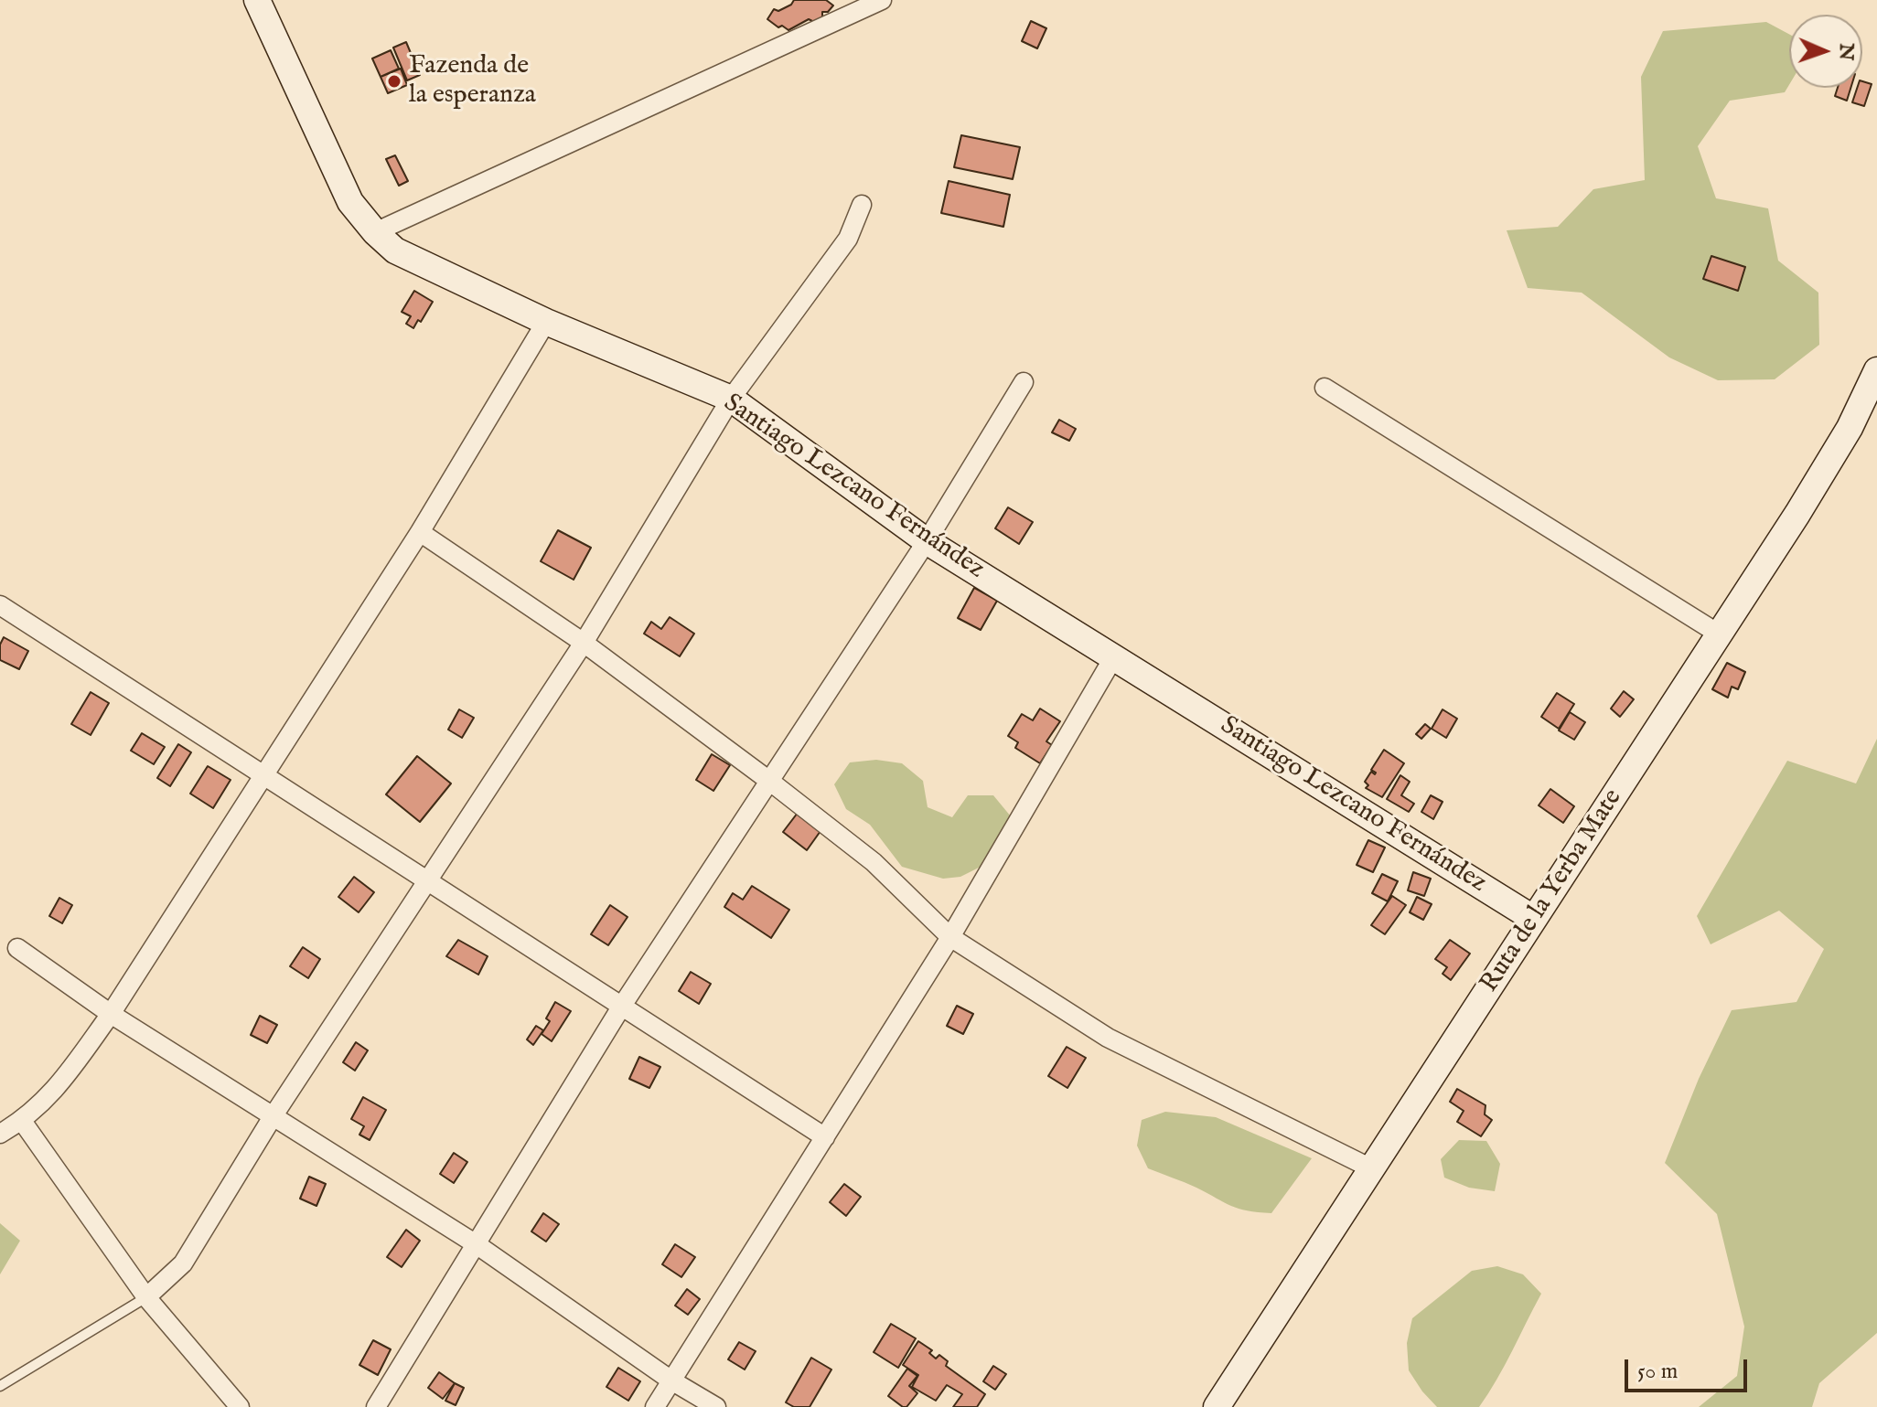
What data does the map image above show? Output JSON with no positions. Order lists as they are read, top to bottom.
{
  "streets": {
    "street": ["Santiago Lezcano Fernández", "Ruta de la Yerba Mate"]
  },
  "crossings": [
    ["Santiago Lezcano Fernández", "Ruta de la Yerba Mate"]
  ],
  "places": ["Fazenda de la esperanza"],
  "scale_bar": "50 m",
  "north": "right"
}
